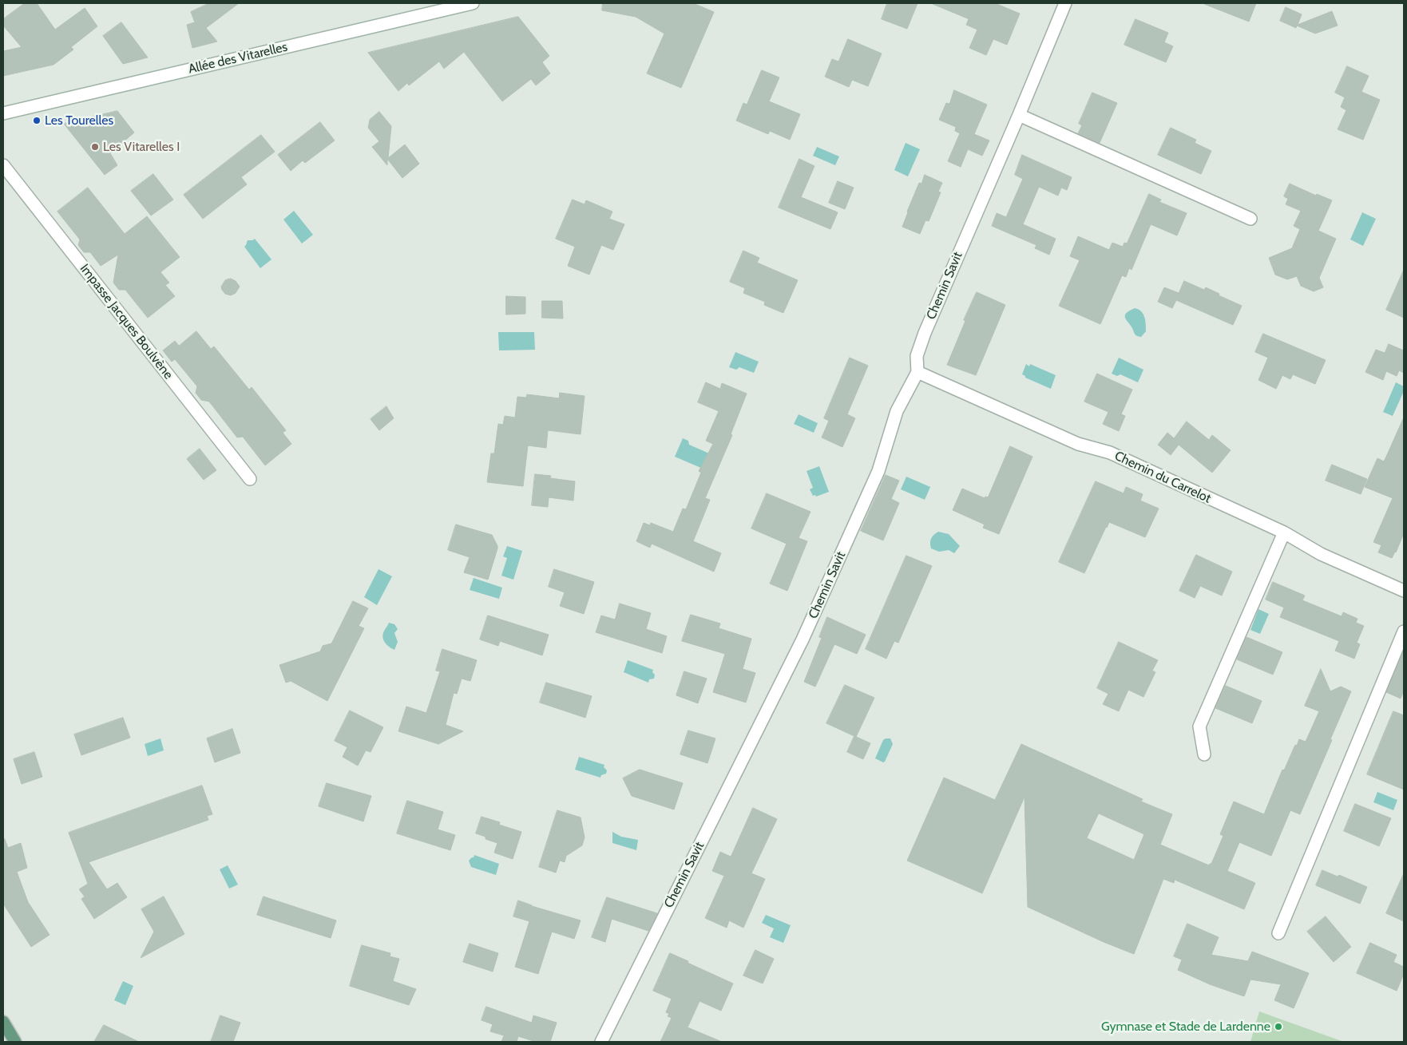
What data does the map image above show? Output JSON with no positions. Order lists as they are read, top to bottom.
{
  "streets": {
    "street": [
      "Allée des Vitarelles",
      "Chemin Savit",
      "Impasse Jacques Boulvène",
      "Chemin du Carrelot"
    ]
  },
  "crossings": [
    ["Chemin Savit", "Chemin du Carrelot"]
  ],
  "places": ["Les Tourelles", "Les Vitarelles I", "Gymnase et Stade de Lardenne"]
}
